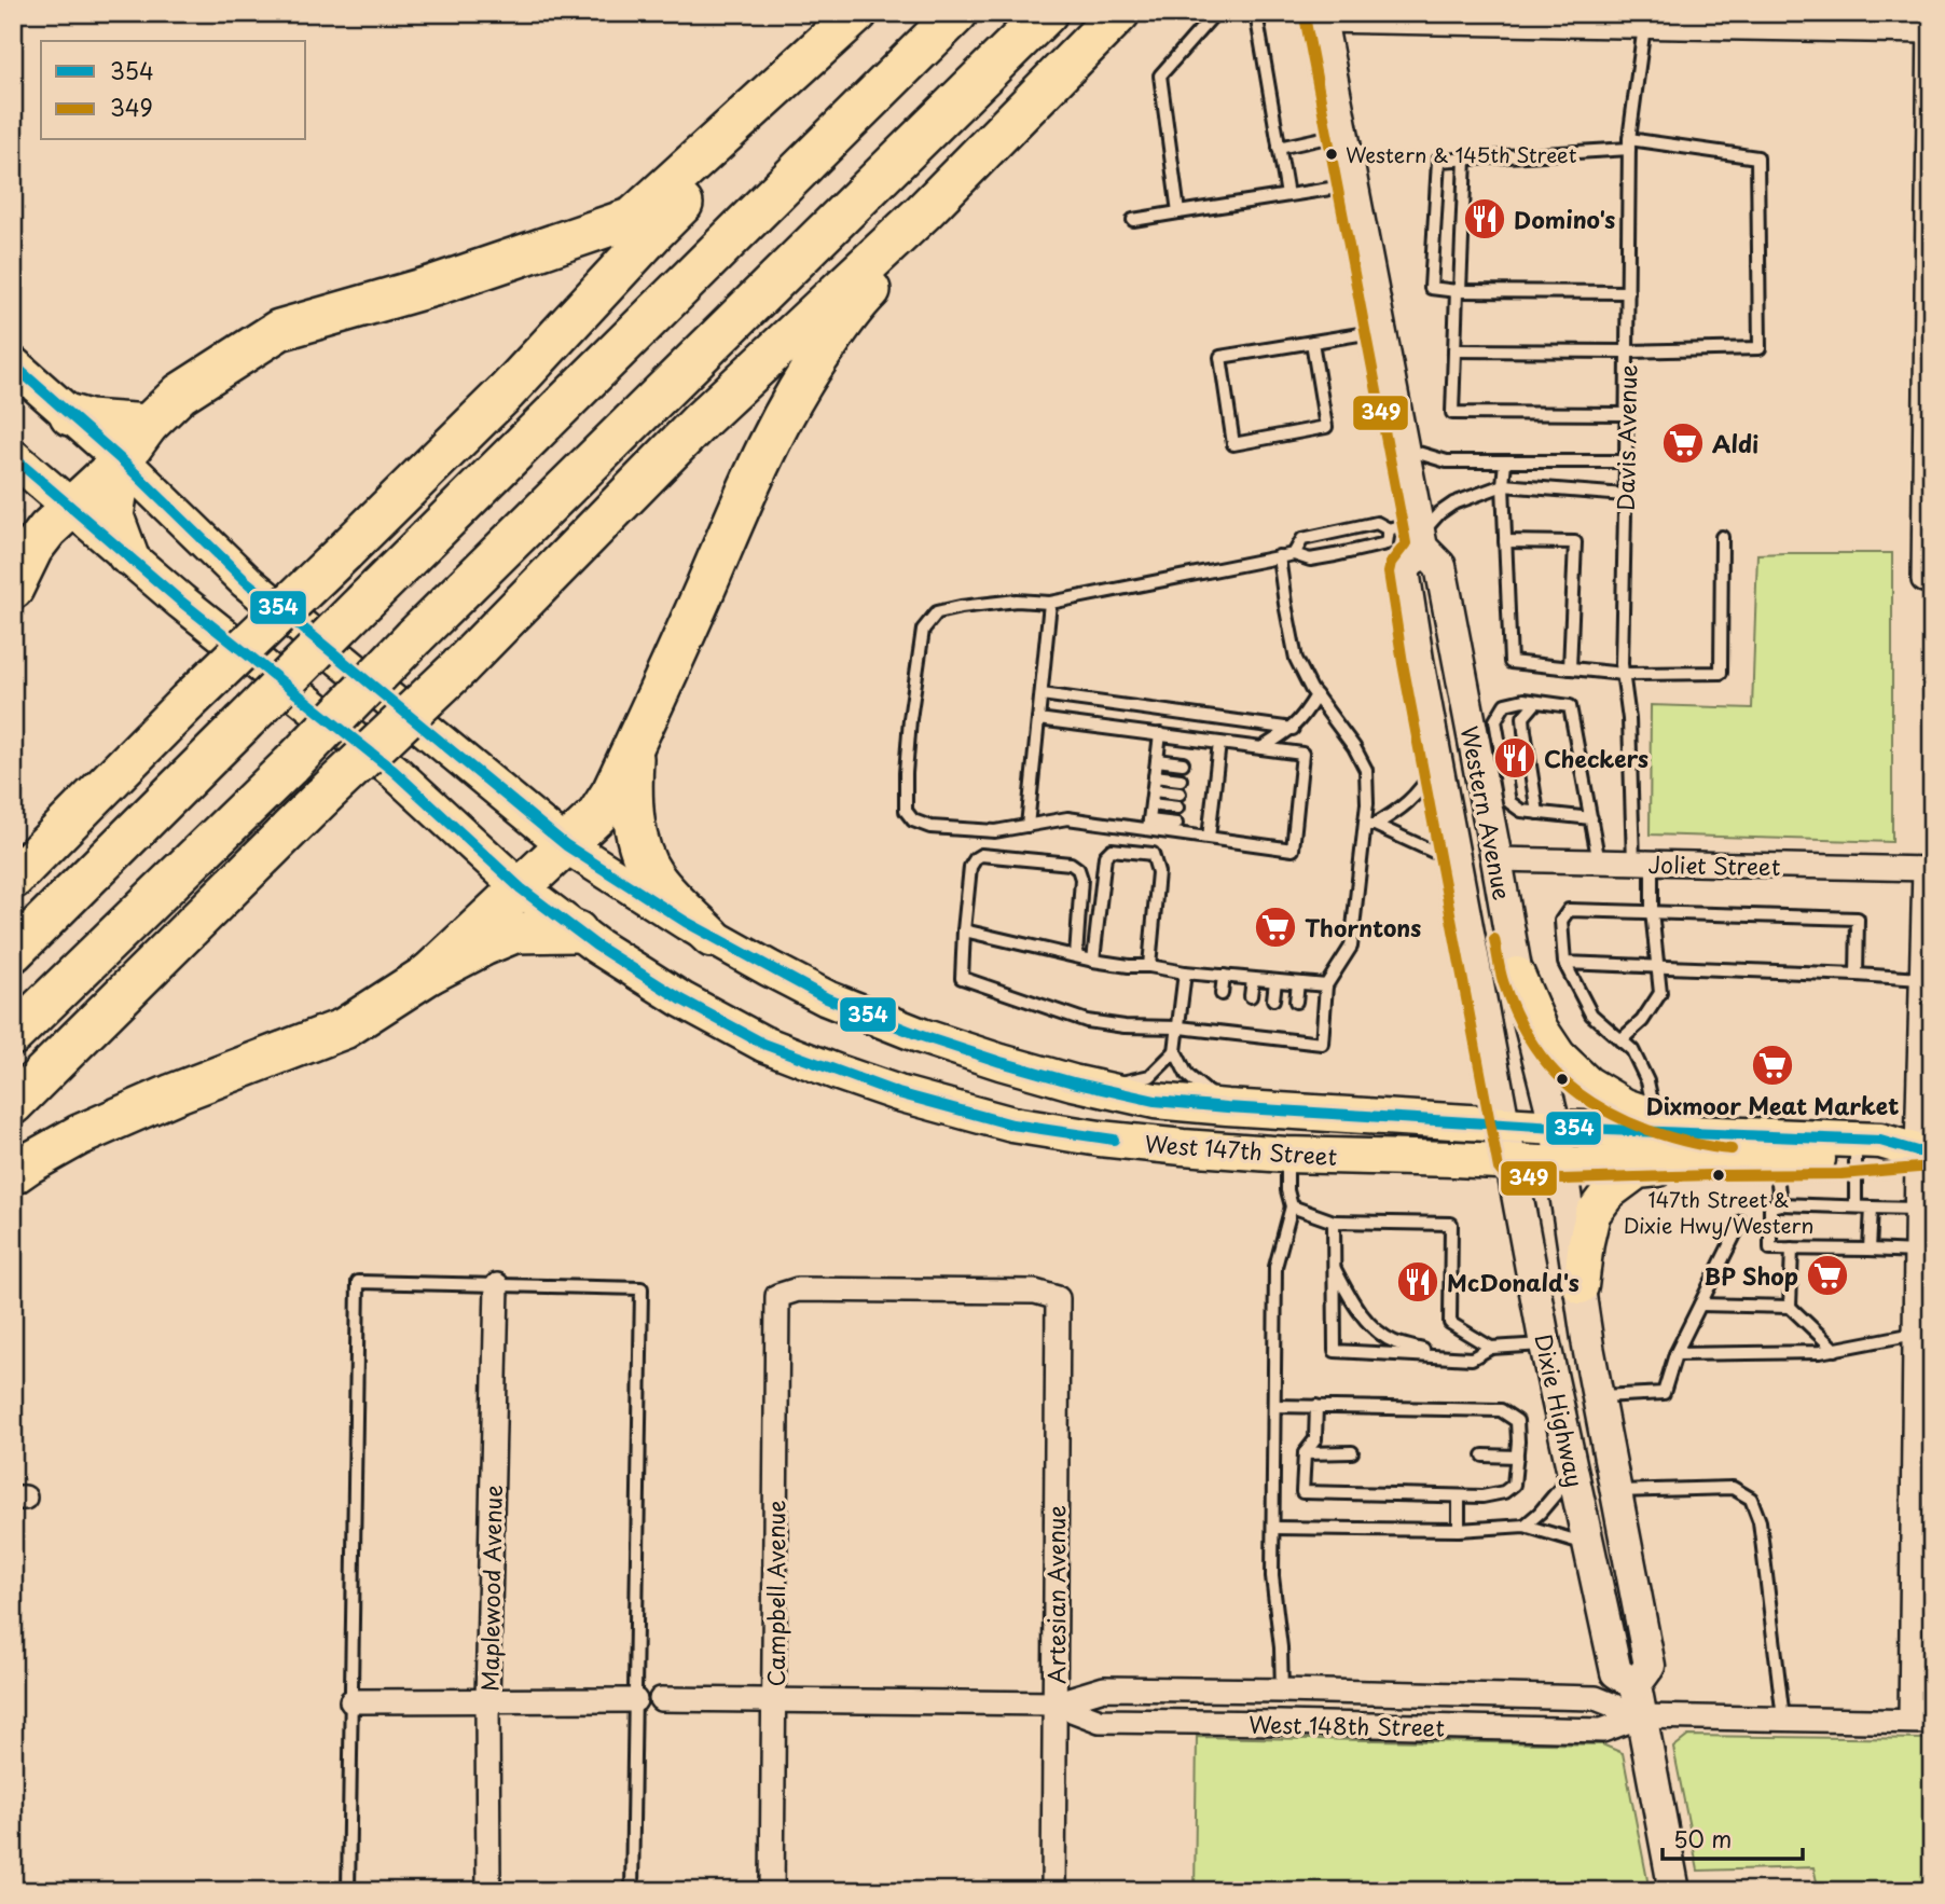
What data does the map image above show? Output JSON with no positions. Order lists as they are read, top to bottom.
{
  "streets": {
    "main road": ["Western Avenue", "West 147th Street", "Dixie Highway"],
    "street": [
      "Joliet Street",
      "Maplewood Avenue",
      "Campbell Avenue",
      "Artesian Avenue",
      "West 148th Street"
    ],
    "lane": ["Davis Avenue"]
  },
  "crossings": [
    ["Davis Avenue", "Joliet Street"],
    ["Western Avenue", "Joliet Street"],
    ["Western Avenue", "West 147th Street"],
    ["Western Avenue", "Dixie Highway"],
    ["West 147th Street", "Dixie Highway"],
    ["Dixie Highway", "West 148th Street"],
    ["Campbell Avenue", "Artesian Avenue"],
    ["Campbell Avenue", "West 148th Street"],
    ["Artesian Avenue", "West 148th Street"]
  ],
  "places": {
    "other": ["Western & 145th Street", "147th Street & Dixie Hwy/Western"],
    "restaurant": ["Domino's", "Checkers", "McDonald's"],
    "supermarket": [
      "Aldi",
      "Thorntons",
      "Dixmoor Meat Market",
      "BP Shop"
    ]
  },
  "lines": ["transit line 349", "transit line 354"],
  "legend": ["354", "349"],
  "scale_bar": "50 m"
}
